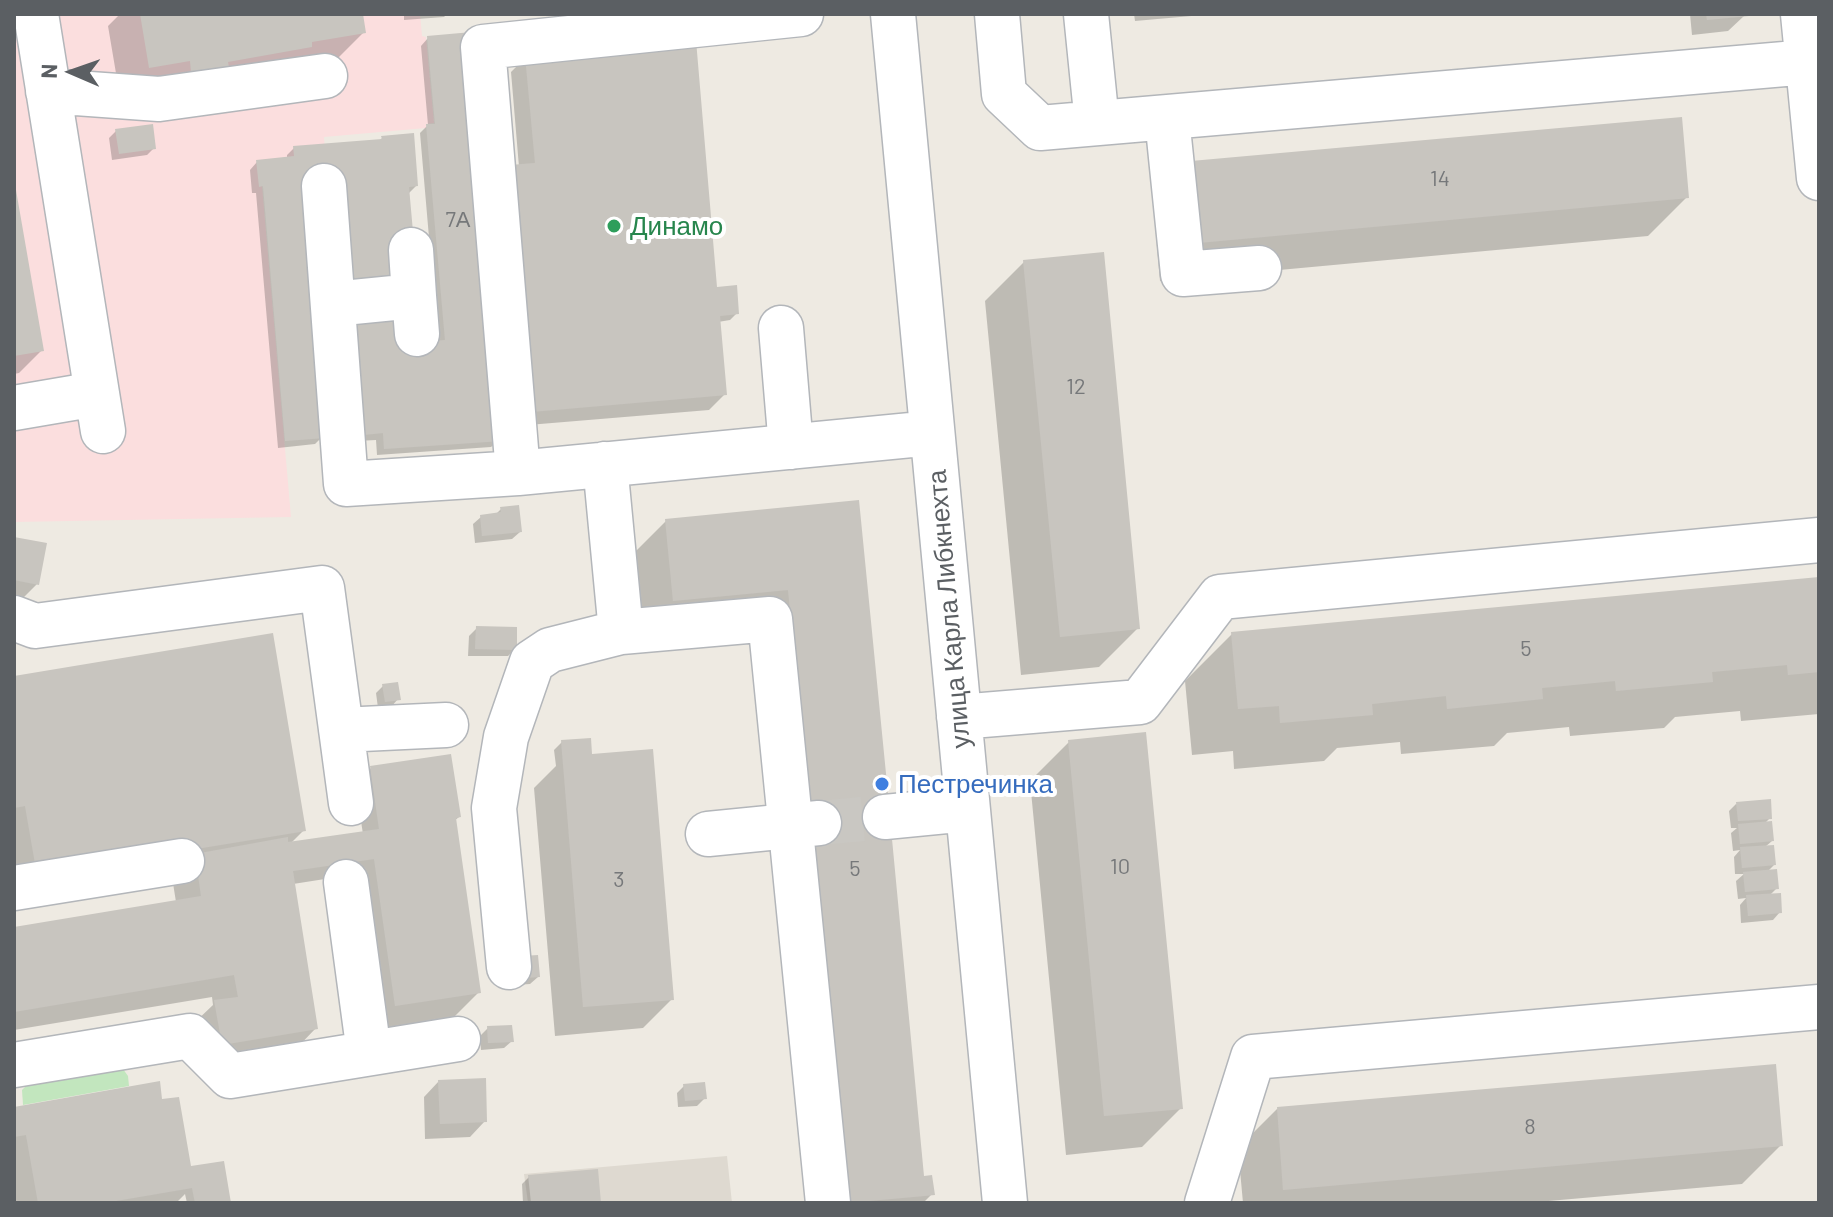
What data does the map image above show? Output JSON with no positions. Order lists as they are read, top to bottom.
{
  "streets": {
    "street": ["улица Карла Либкнехта"]
  },
  "places": ["Динамо", "Пестречинка"],
  "house_numbers": [
    "14",
    "7А",
    "12",
    "5",
    "10",
    "5",
    "3",
    "8"
  ],
  "north": "left"
}
